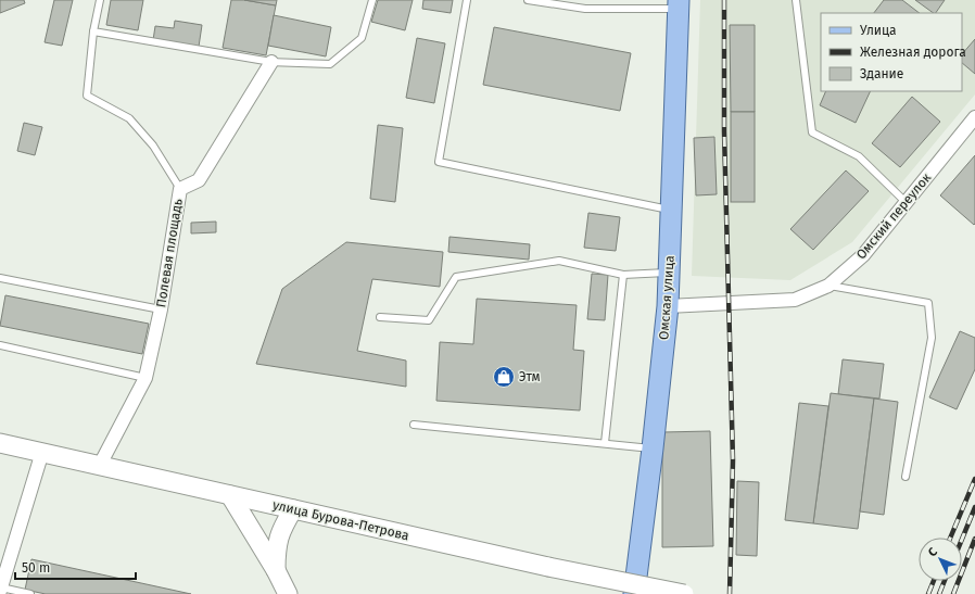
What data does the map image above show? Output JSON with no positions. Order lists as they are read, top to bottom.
{
  "streets": {
    "main road": ["Омская улица", "улица Бурова-Петрова"],
    "street": ["Омский переулок", "Полевая площадь"]
  },
  "crossings": [
    ["Омский переулок", "Омская улица"],
    ["Полевая площадь", "улица Бурова-Петрова"]
  ],
  "places": {
    "shop": ["Этм"]
  },
  "legend": ["Улица", "Железная дорога", "Здание"],
  "scale_bar": "50 m",
  "north": "top left"
}
